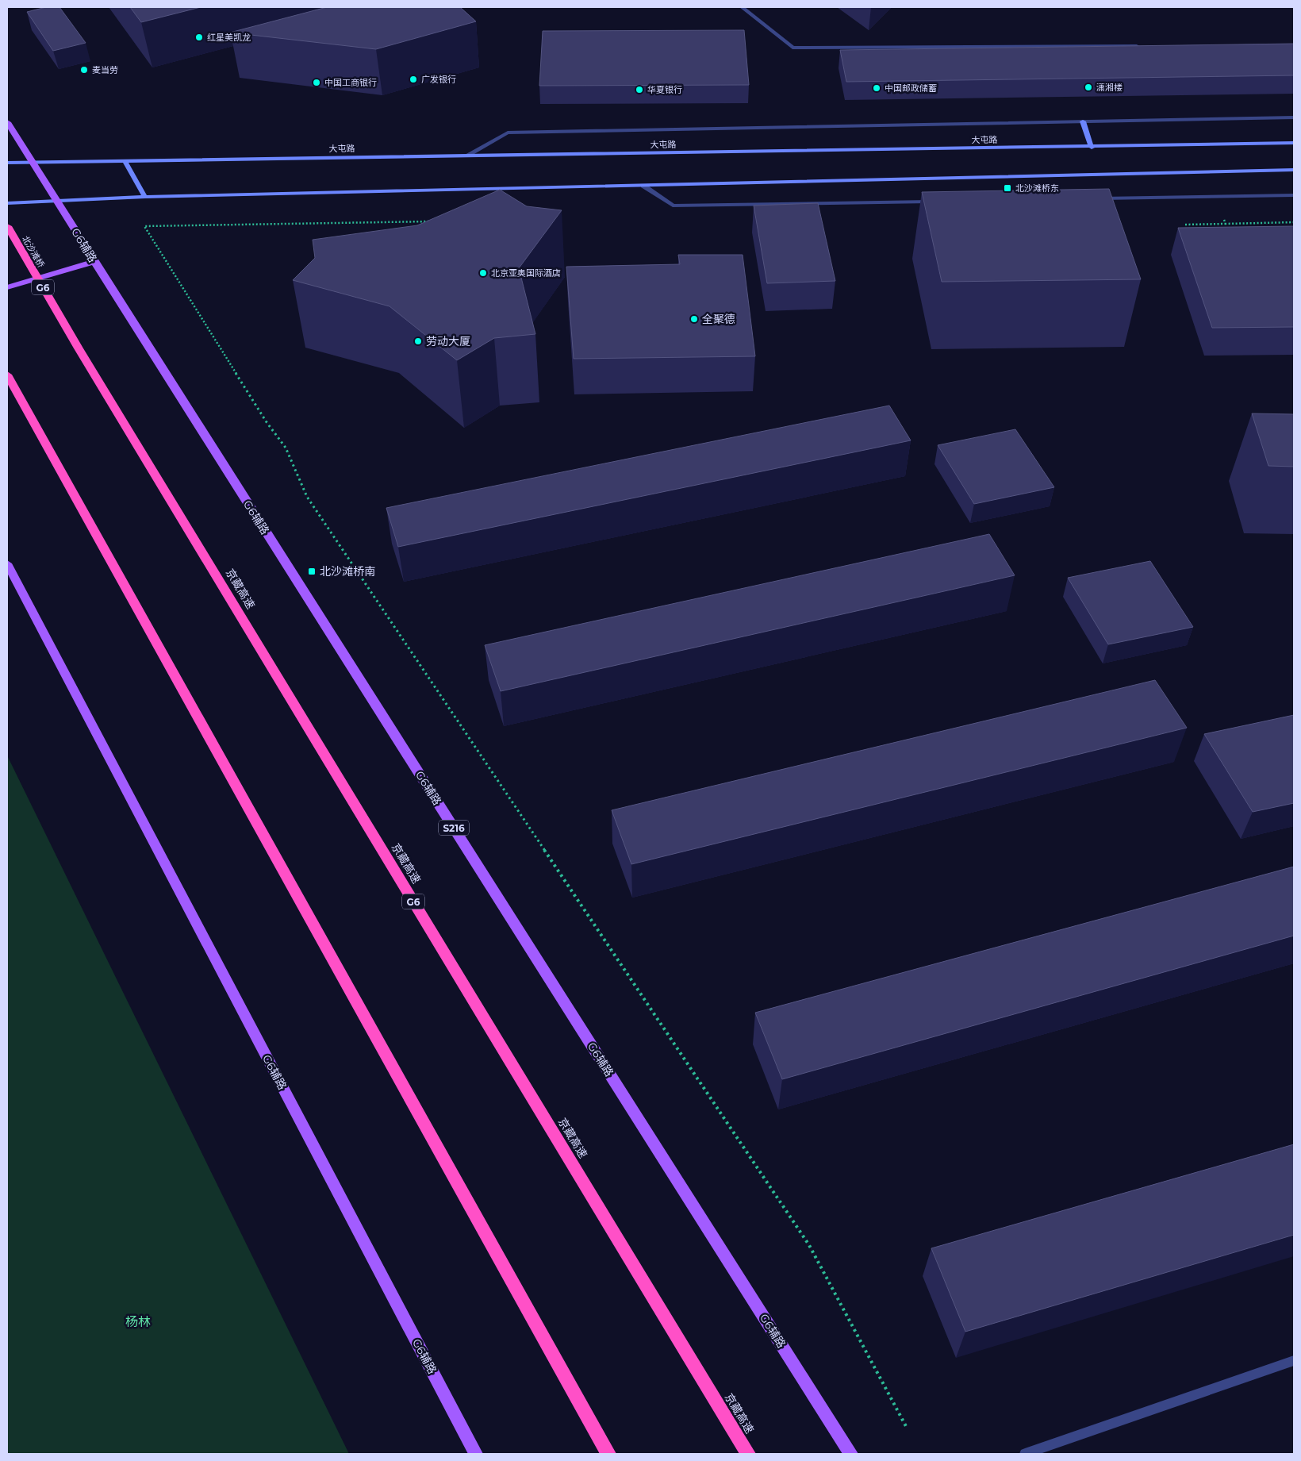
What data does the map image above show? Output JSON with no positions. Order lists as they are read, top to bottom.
{
  "streets": {
    "highway": ["北沙滩桥", "G6", "京藏高速"],
    "main road": ["大屯路", "G6辅路", "S216"]
  },
  "crossings": [
    ["大屯路", "G6辅路"],
    ["北沙滩桥", "京藏高速"]
  ],
  "parks": ["杨林"],
  "places": {
    "other": [
      "红星美凯龙",
      "麦当劳",
      "广发银行",
      "中国工商银行",
      "潇湘楼",
      "中国邮政储蓄",
      "华夏银行",
      "北京亚奥国际酒店",
      "全聚德",
      "劳动大厦"
    ],
    "transit": ["北沙滩桥东", "北沙滩桥南"]
  }
}
